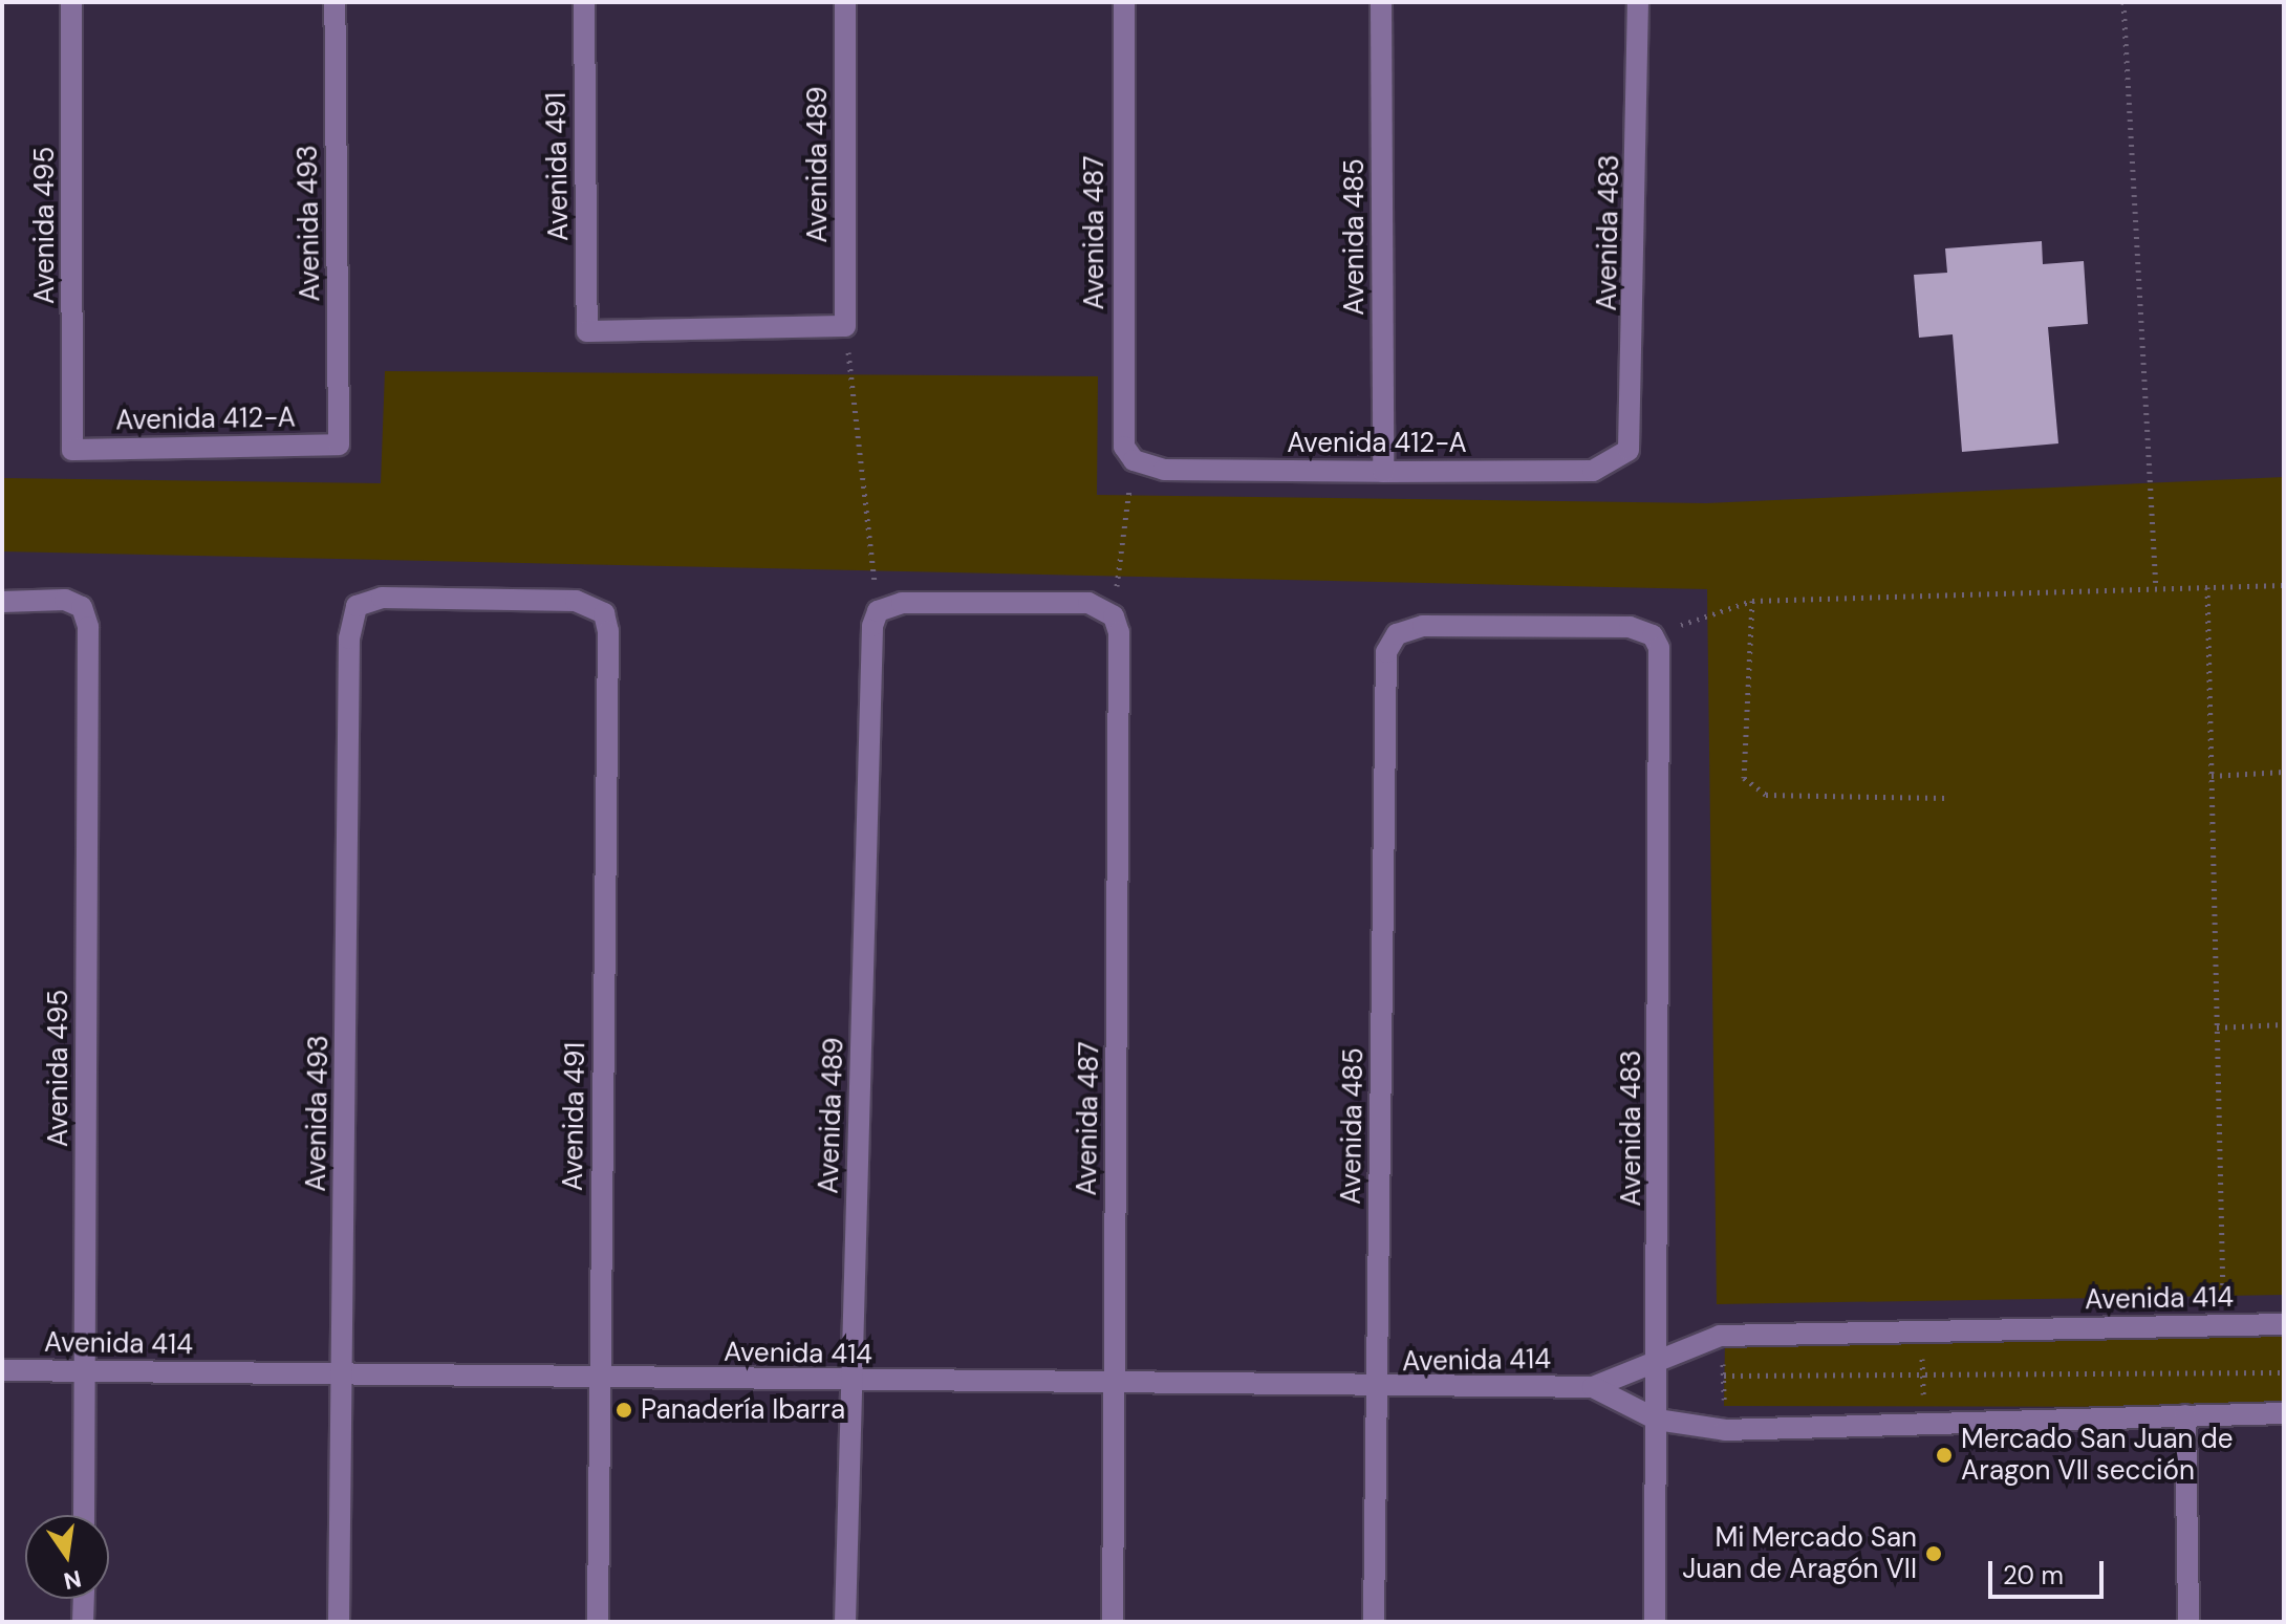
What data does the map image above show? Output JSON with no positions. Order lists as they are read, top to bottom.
{
  "streets": {
    "street": [
      "Avenida 489",
      "Avenida 491",
      "Avenida 493",
      "Avenida 495",
      "Avenida 487",
      "Avenida 483",
      "Avenida 485",
      "Avenida 412-A",
      "Avenida 414"
    ]
  },
  "crossings": [
    ["Avenida 489", "Avenida 491"],
    ["Avenida 489", "Avenida 414"],
    ["Avenida 491", "Avenida 493"],
    ["Avenida 491", "Avenida 414"],
    ["Avenida 493", "Avenida 412-A"],
    ["Avenida 493", "Avenida 414"],
    ["Avenida 495", "Avenida 412-A"],
    ["Avenida 495", "Avenida 414"],
    ["Avenida 487", "Avenida 412-A"],
    ["Avenida 487", "Avenida 414"],
    ["Avenida 483", "Avenida 485"],
    ["Avenida 483", "Avenida 412-A"],
    ["Avenida 483", "Avenida 414"],
    ["Avenida 485", "Avenida 412-A"],
    ["Avenida 485", "Avenida 414"]
  ],
  "places": ["Panadería Ibarra", "Mercado San Juan de Aragon VII sección", "Mi Mercado San Juan de Aragón VII"],
  "scale_bar": "20 m",
  "north": "bottom"
}
